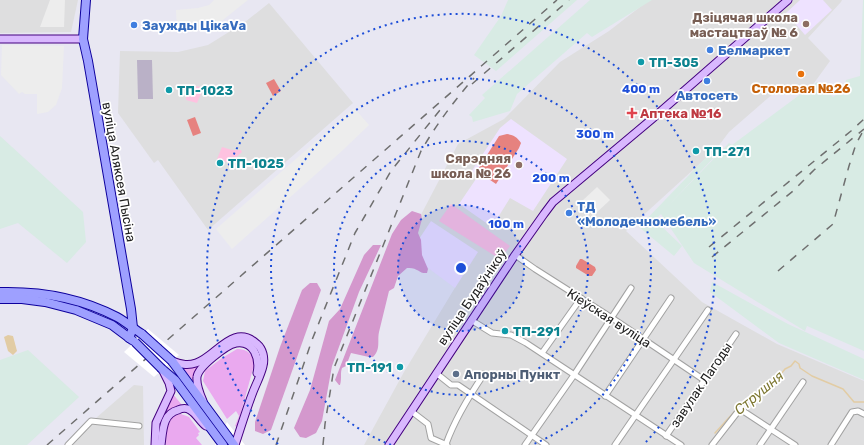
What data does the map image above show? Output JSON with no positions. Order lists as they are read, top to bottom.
{
  "streets": {
    "main road": ["вуліца Аляксея Пысіна", "вуліца Будаўнікоў"],
    "street": ["Кіеўская вуліца", "завулак Лагоды"]
  },
  "crossings": [
    ["вуліца Будаўнікоў", "Кіеўская вуліца"],
    ["Кіеўская вуліца", "завулак Лагоды"]
  ],
  "water": ["Струшня"],
  "places": {
    "other": [
      "Дзіцячая школа мастацтваў № 6",
      "Заужды ЦікаVа",
      "Белмаркет",
      "ТП-305",
      "Столовая №26",
      "Автосеть",
      "ТП-1023",
      "ТП-271",
      "ТП-1025",
      "Сярэдняя школа № 26",
      "ТД «Молодечномебель»",
      "ТП-291",
      "ТП-191",
      "Апорны Пункт"
    ],
    "health": ["Аптека №16"]
  },
  "rings": [
    "400 m",
    "300 m",
    "200 m",
    "100 m"
  ]
}
